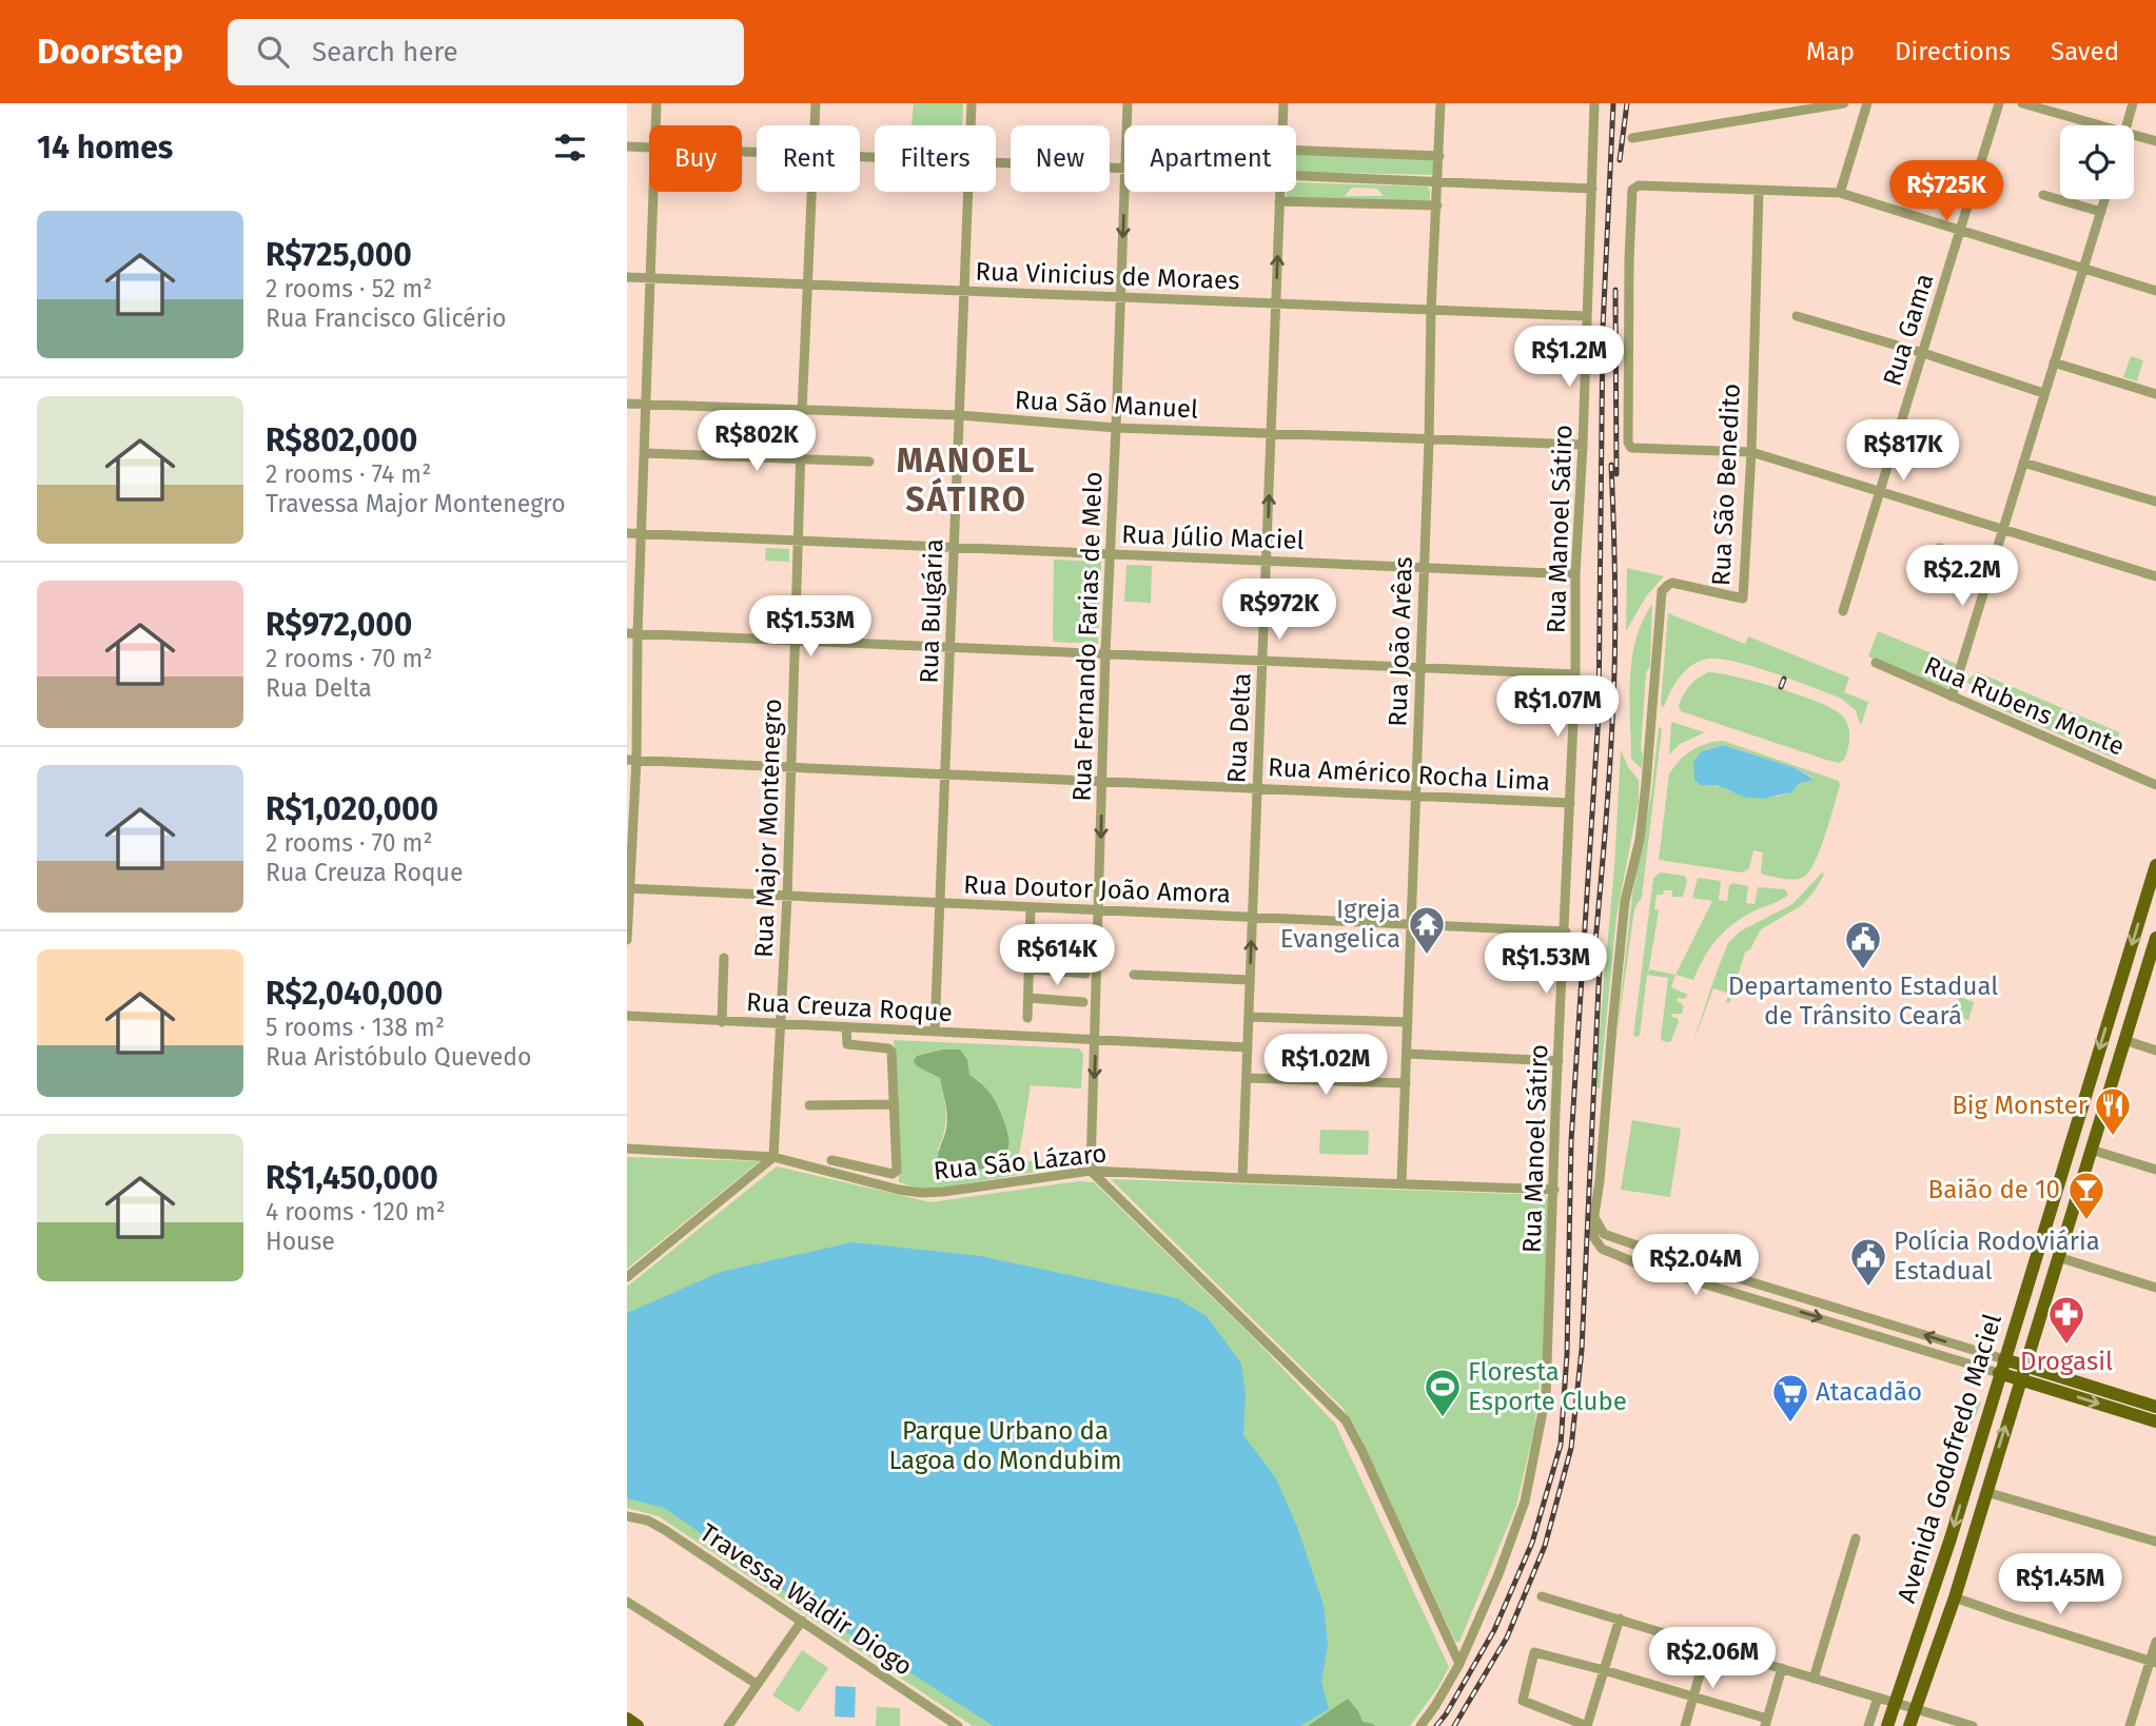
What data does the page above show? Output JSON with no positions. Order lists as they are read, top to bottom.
{
  "streets": {
    "main road": ["Avenida Godofredo Maciel"],
    "street": [
      "Rua Vinicius de Moraes",
      "Rua Gama",
      "Rua São Manuel",
      "Rua São Benedito",
      "Rua Manoel Sátiro",
      "Rua Júlio Maciel",
      "Rua Bulgária",
      "Rua Fernando Farias de Melo",
      "Rua João Arêas",
      "Rua Rubens Monte",
      "Rua Delta",
      "Rua Américo Rocha Lima",
      "Rua Major Montenegro",
      "Rua Doutor João Amora",
      "Rua Creuza Roque",
      "Rua São Lázaro",
      "Travessa Waldir Diogo"
    ]
  },
  "crossings": [
    ["Rua Vinicius de Moraes", "Rua Manoel Sátiro"],
    ["Rua Vinicius de Moraes", "Rua Bulgária"],
    ["Rua Vinicius de Moraes", "Rua Fernando Farias de Melo"],
    ["Rua Vinicius de Moraes", "Rua João Arêas"],
    ["Rua Vinicius de Moraes", "Rua Delta"],
    ["Rua Vinicius de Moraes", "Rua Major Montenegro"],
    ["Rua São Manuel", "Rua Manoel Sátiro"],
    ["Rua São Manuel", "Rua Bulgária"],
    ["Rua São Manuel", "Rua Fernando Farias de Melo"],
    ["Rua São Manuel", "Rua João Arêas"],
    ["Rua São Manuel", "Rua Delta"],
    ["Rua São Manuel", "Rua Major Montenegro"],
    ["Rua Manoel Sátiro", "Rua Júlio Maciel"],
    ["Rua Manoel Sátiro", "Rua Américo Rocha Lima"],
    ["Rua Manoel Sátiro", "Rua Doutor João Amora"],
    ["Rua Manoel Sátiro", "Rua São Lázaro"],
    ["Rua Júlio Maciel", "Rua Bulgária"],
    ["Rua Júlio Maciel", "Rua Fernando Farias de Melo"],
    ["Rua Júlio Maciel", "Rua João Arêas"],
    ["Rua Júlio Maciel", "Rua Delta"],
    ["Rua Júlio Maciel", "Rua Major Montenegro"],
    ["Rua Bulgária", "Rua Américo Rocha Lima"],
    ["Rua Bulgária", "Rua Doutor João Amora"],
    ["Rua Bulgária", "Rua Creuza Roque"],
    ["Rua Fernando Farias de Melo", "Rua Américo Rocha Lima"],
    ["Rua Fernando Farias de Melo", "Rua Doutor João Amora"],
    ["Rua Fernando Farias de Melo", "Rua Creuza Roque"],
    ["Rua Fernando Farias de Melo", "Rua São Lázaro"],
    ["Rua João Arêas", "Rua Américo Rocha Lima"],
    ["Rua João Arêas", "Rua Doutor João Amora"],
    ["Rua João Arêas", "Rua São Lázaro"],
    ["Rua Delta", "Rua Américo Rocha Lima"],
    ["Rua Delta", "Rua Doutor João Amora"],
    ["Rua Delta", "Rua Creuza Roque"],
    ["Rua Delta", "Rua São Lázaro"],
    ["Rua Américo Rocha Lima", "Rua Major Montenegro"],
    ["Rua Major Montenegro", "Rua Doutor João Amora"],
    ["Rua Major Montenegro", "Rua Creuza Roque"],
    ["Rua Major Montenegro", "Rua São Lázaro"]
  ],
  "one_way": ["Rua Fernando Farias de Melo"],
  "districts": ["MANOEL SÁTIRO"],
  "parks": ["Parque Urbano da Lagoa do Mondubim"],
  "places": {
    "temple": ["Igreja Evangelica"],
    "public building": ["Departamento Estadual de Trânsito Ceará", "Polícia Rodoviária Estadual"],
    "restaurant": ["Big Monster"],
    "bar": ["Baião de 10"],
    "pharmacy": ["Drogasil"],
    "sports": ["Floresta Esporte Clube"],
    "supermarket": ["Atacadão"]
  },
  "page": {
    "header": "Doorstep",
    "search": "Search here",
    "nav": ["Map", "Directions", "Saved"],
    "heading": "14 homes",
    "chip": [
      "Buy",
      "Rent",
      "Filters",
      "New",
      "Apartment"
    ],
    "price": [
      "R$725K",
      "R$1.2M",
      "R$802K",
      "R$817K",
      "R$2.2M",
      "R$972K",
      "R$1.53M",
      "R$1.07M",
      "R$614K",
      "R$1.53M",
      "R$1.02M",
      "R$2.04M",
      "R$1.45M",
      "R$2.06M"
    ],
    "list": [
      {
        "name": "R$725,000",
        "note": "2 rooms · 52 m² · Rua Francisco Glicério"
      },
      {
        "name": "R$802,000",
        "note": "2 rooms · 74 m² · Travessa Major Montenegro"
      },
      {
        "name": "R$972,000",
        "note": "2 rooms · 70 m² · Rua Delta"
      },
      {
        "name": "R$1,020,000",
        "note": "2 rooms · 70 m² · Rua Creuza Roque"
      },
      {
        "name": "R$2,040,000",
        "note": "5 rooms · 138 m² · Rua Aristóbulo Quevedo"
      },
      {
        "name": "R$1,450,000",
        "note": "4 rooms · 120 m² · House"
      }
    ]
  }
}
